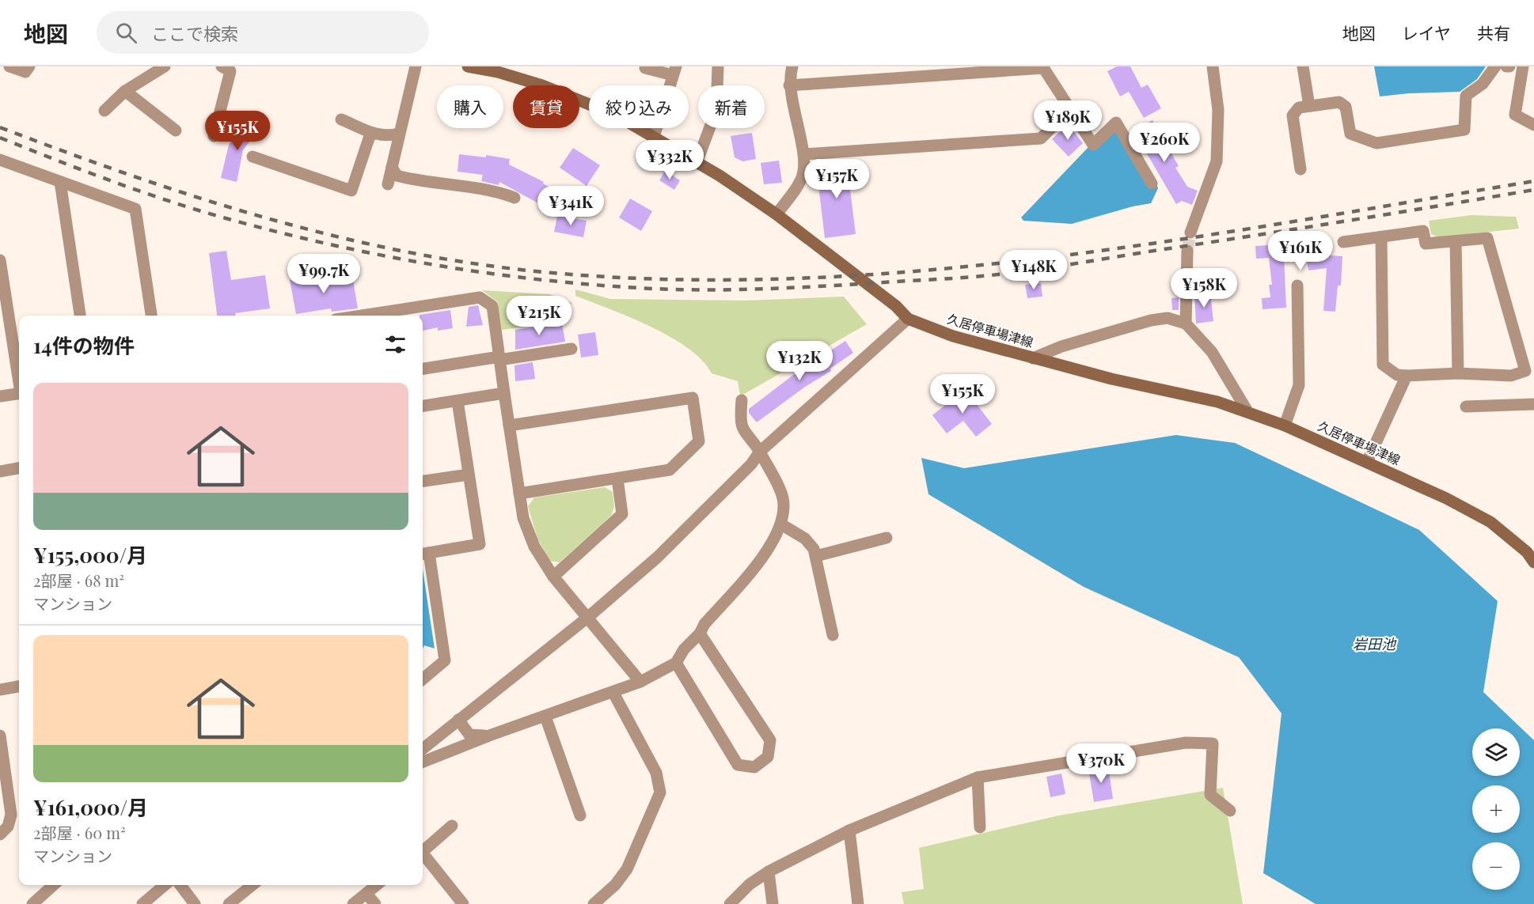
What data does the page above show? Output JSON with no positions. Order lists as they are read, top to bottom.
{
  "streets": {
    "main road": ["久居停車場津線"]
  },
  "water": ["岩田池"],
  "page": {
    "header": "地図",
    "search": "ここで検索",
    "nav": ["地図", "レイヤ", "共有"],
    "chip": [
      "購入",
      "賃貸",
      "絞り込み",
      "新着"
    ],
    "price": [
      "¥189K",
      "¥155K",
      "¥260K",
      "¥332K",
      "¥157K",
      "¥341K",
      "¥161K",
      "¥148K",
      "¥99.7K",
      "¥158K",
      "¥215K",
      "¥132K",
      "¥155K",
      "¥370K"
    ],
    "heading": "14件の物件",
    "list": [
      {
        "name": "¥155,000/月",
        "note": "2部屋 · 68 m² · マンション"
      },
      {
        "name": "¥161,000/月",
        "note": "2部屋 · 60 m² · マンション"
      }
    ],
    "map_buttons": ["+", "−"]
  }
}
